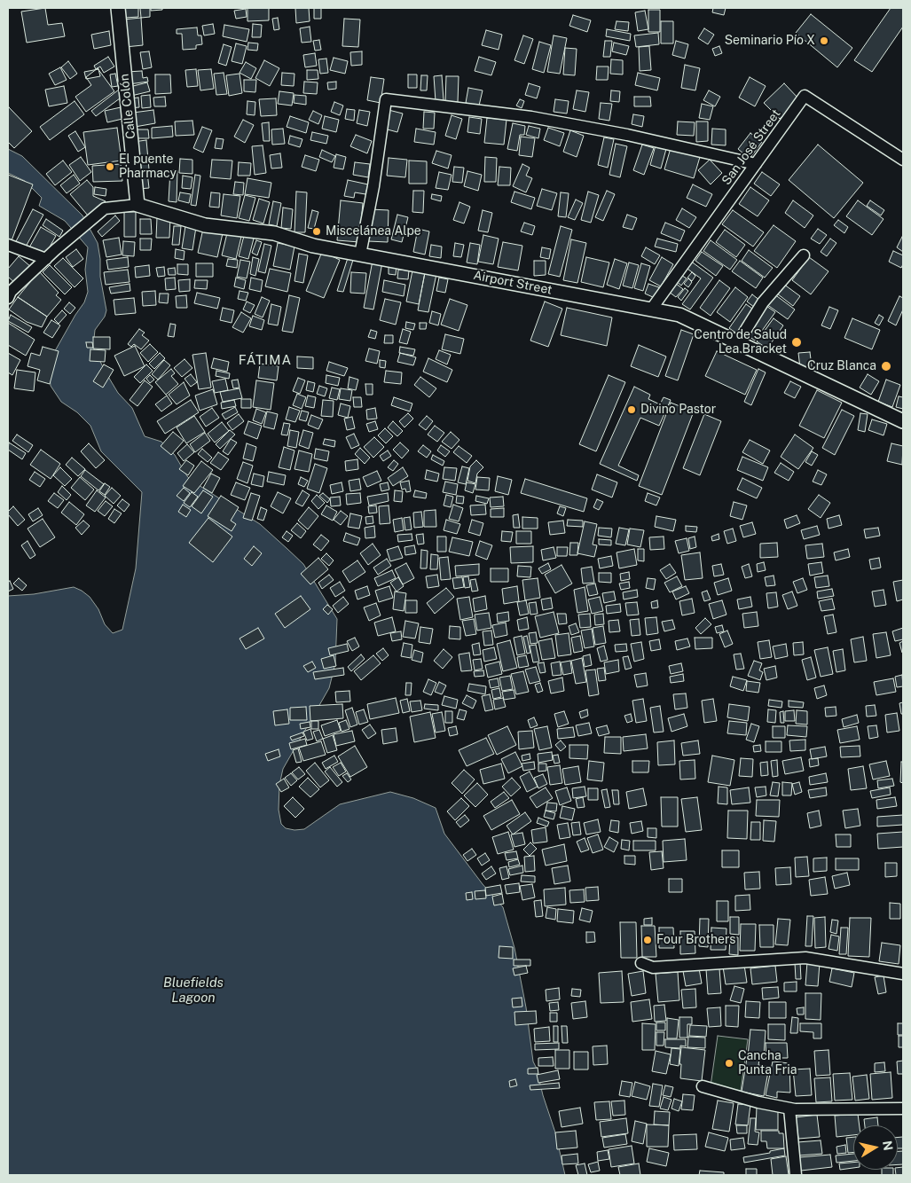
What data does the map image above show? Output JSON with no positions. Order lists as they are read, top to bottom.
{
  "streets": {
    "street": ["Calle Colón", "San José Street", "Airport Street"]
  },
  "crossings": [
    ["Calle Colón", "Airport Street"],
    ["San José Street", "Airport Street"]
  ],
  "districts": ["FÁTIMA"],
  "water": ["Bluefields Lagoon"],
  "places": [
    "Seminario Pío X",
    "El puente Pharmacy",
    "Miscelánea Alpe",
    "Centro de Salud Lea Bracket",
    "Cruz Blanca",
    "Divino Pastor",
    "Four Brothers",
    "Cancha Punta Fria"
  ],
  "north": "right"
}
